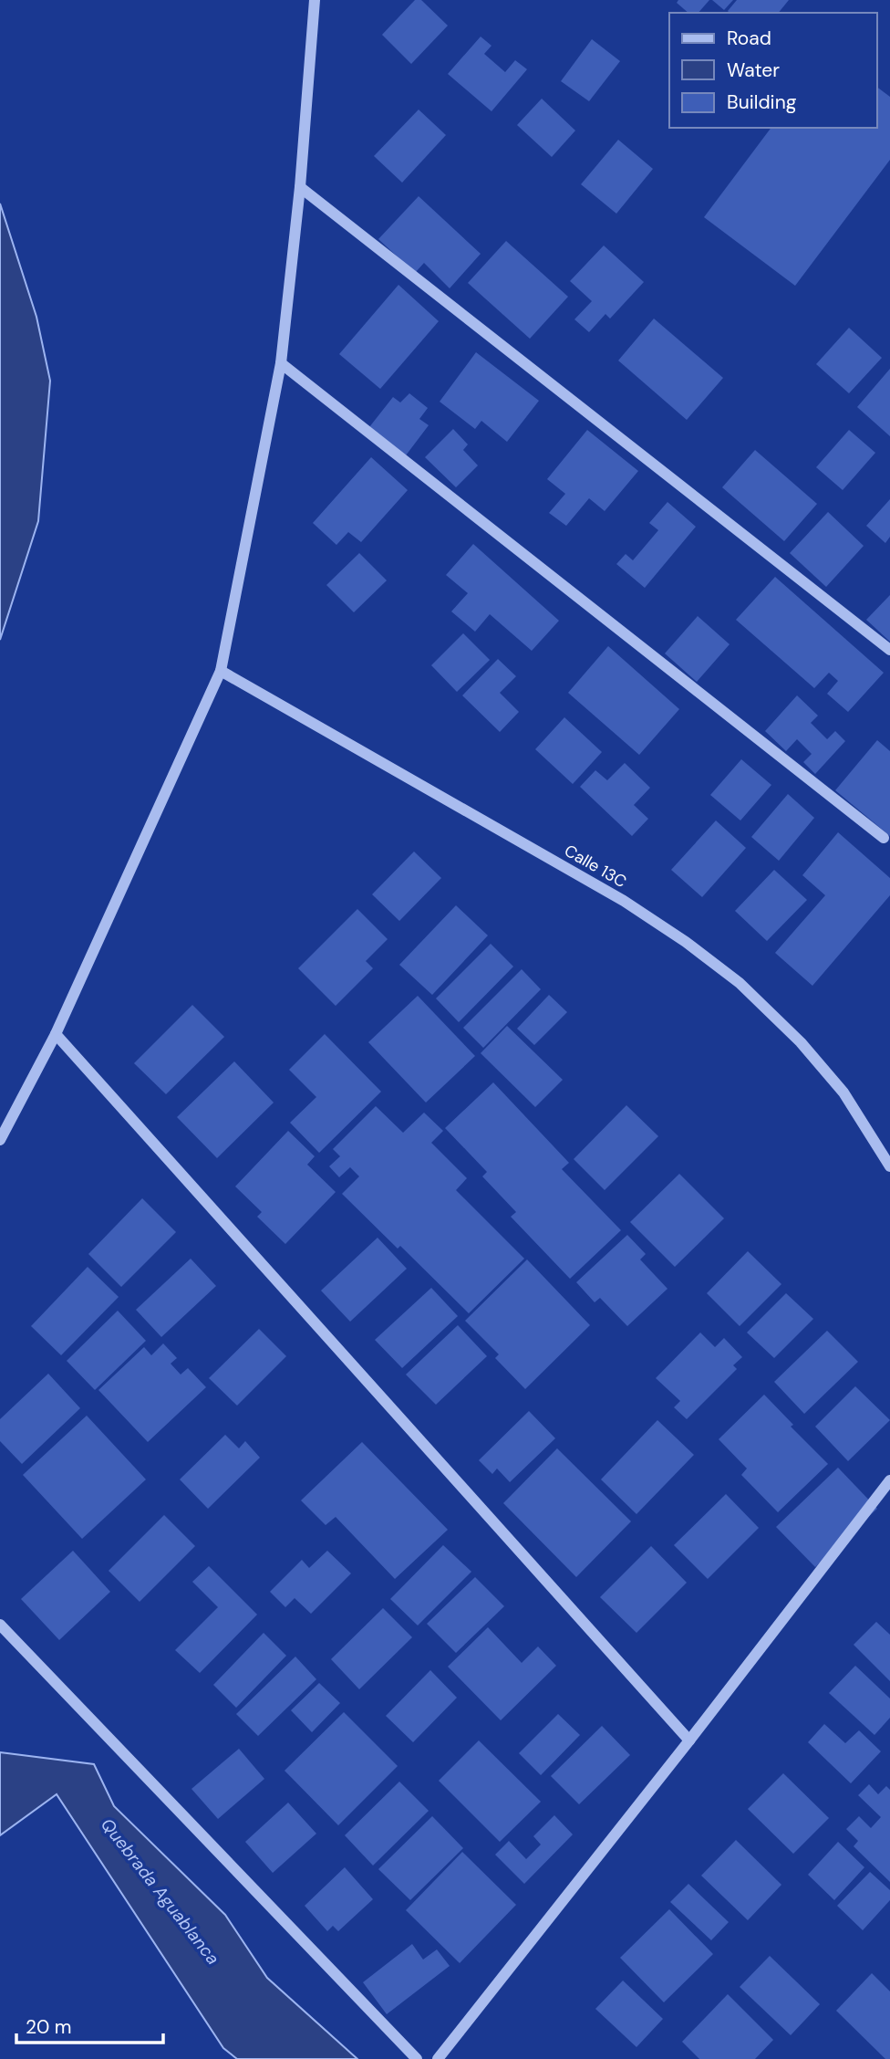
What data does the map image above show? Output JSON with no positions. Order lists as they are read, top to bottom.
{
  "streets": {
    "street": ["Calle 13C"]
  },
  "water": ["Quebrada Aguablanca"],
  "legend": ["Road", "Water", "Building"],
  "scale_bar": "20 m"
}
